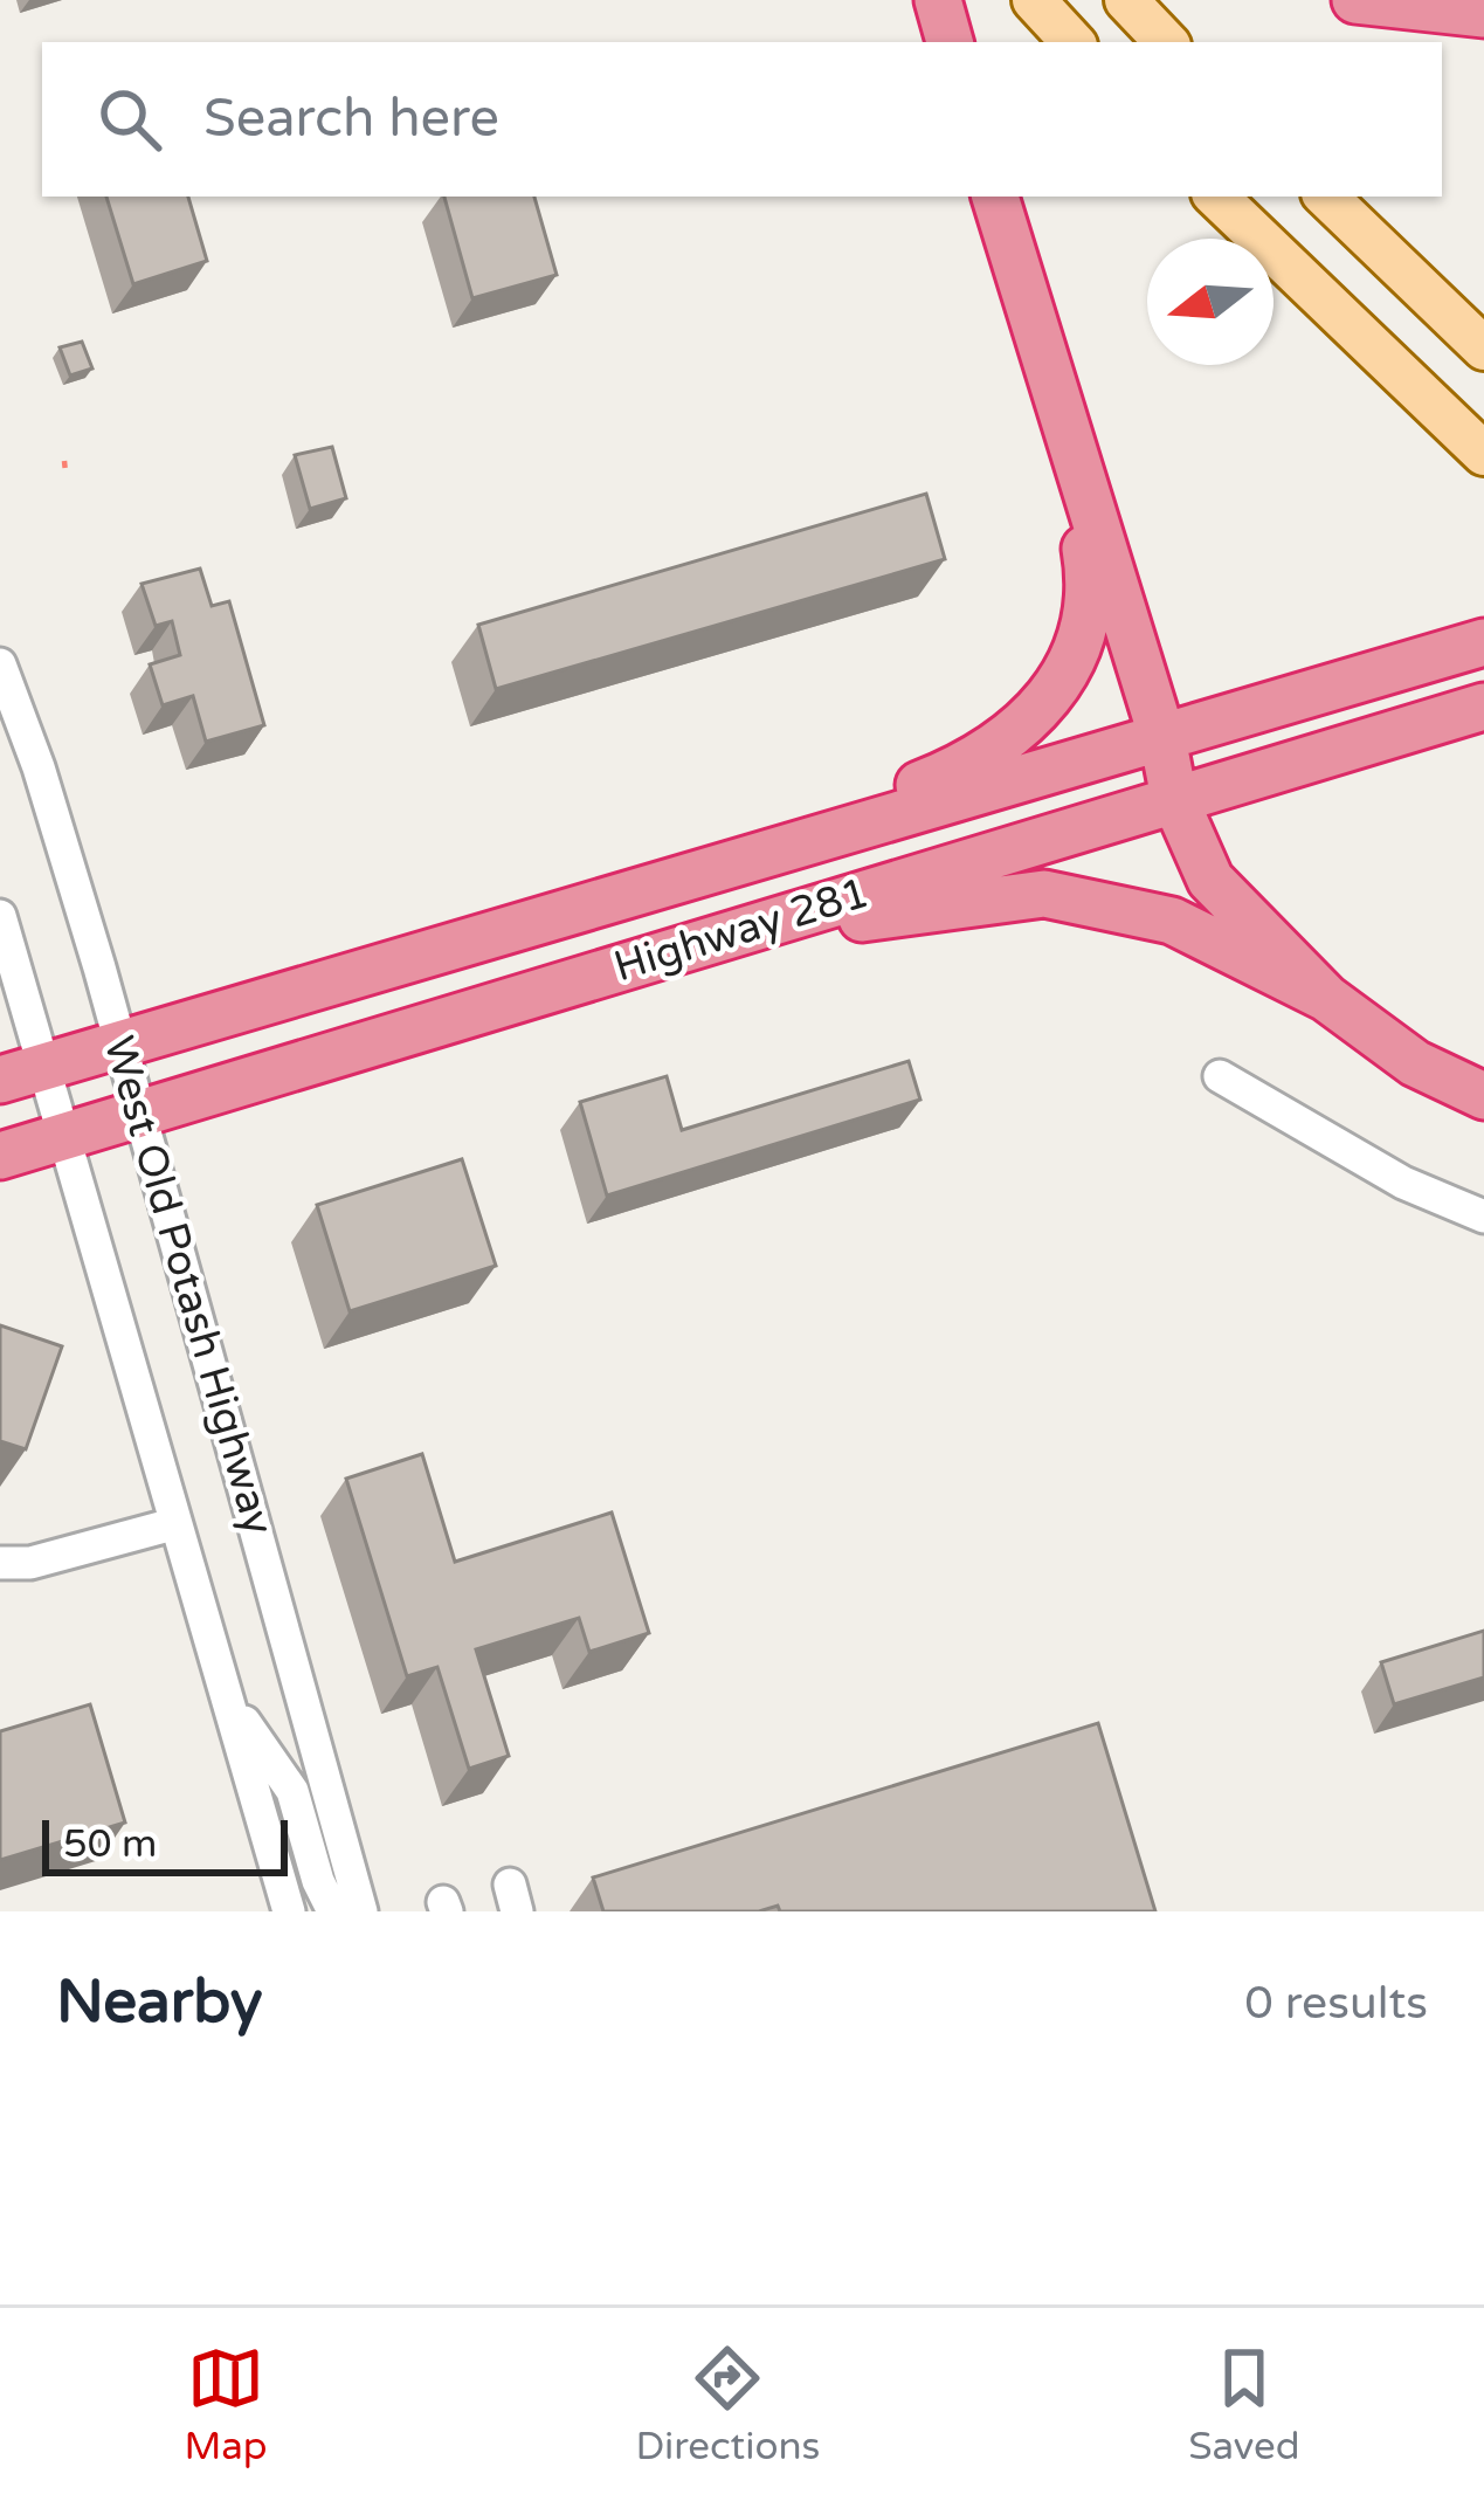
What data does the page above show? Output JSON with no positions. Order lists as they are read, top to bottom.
{
  "streets": {
    "highway": ["Highway 281"],
    "street": ["West Old Potash Highway"]
  },
  "crossings": [
    ["Highway 281", "West Old Potash Highway"]
  ],
  "scale_bar": "50 m",
  "north": "left",
  "page": {
    "search": "Search here",
    "scale": "50 m",
    "heading": ["Nearby", "0 results"],
    "nav": ["Map", "Directions", "Saved"]
  }
}
